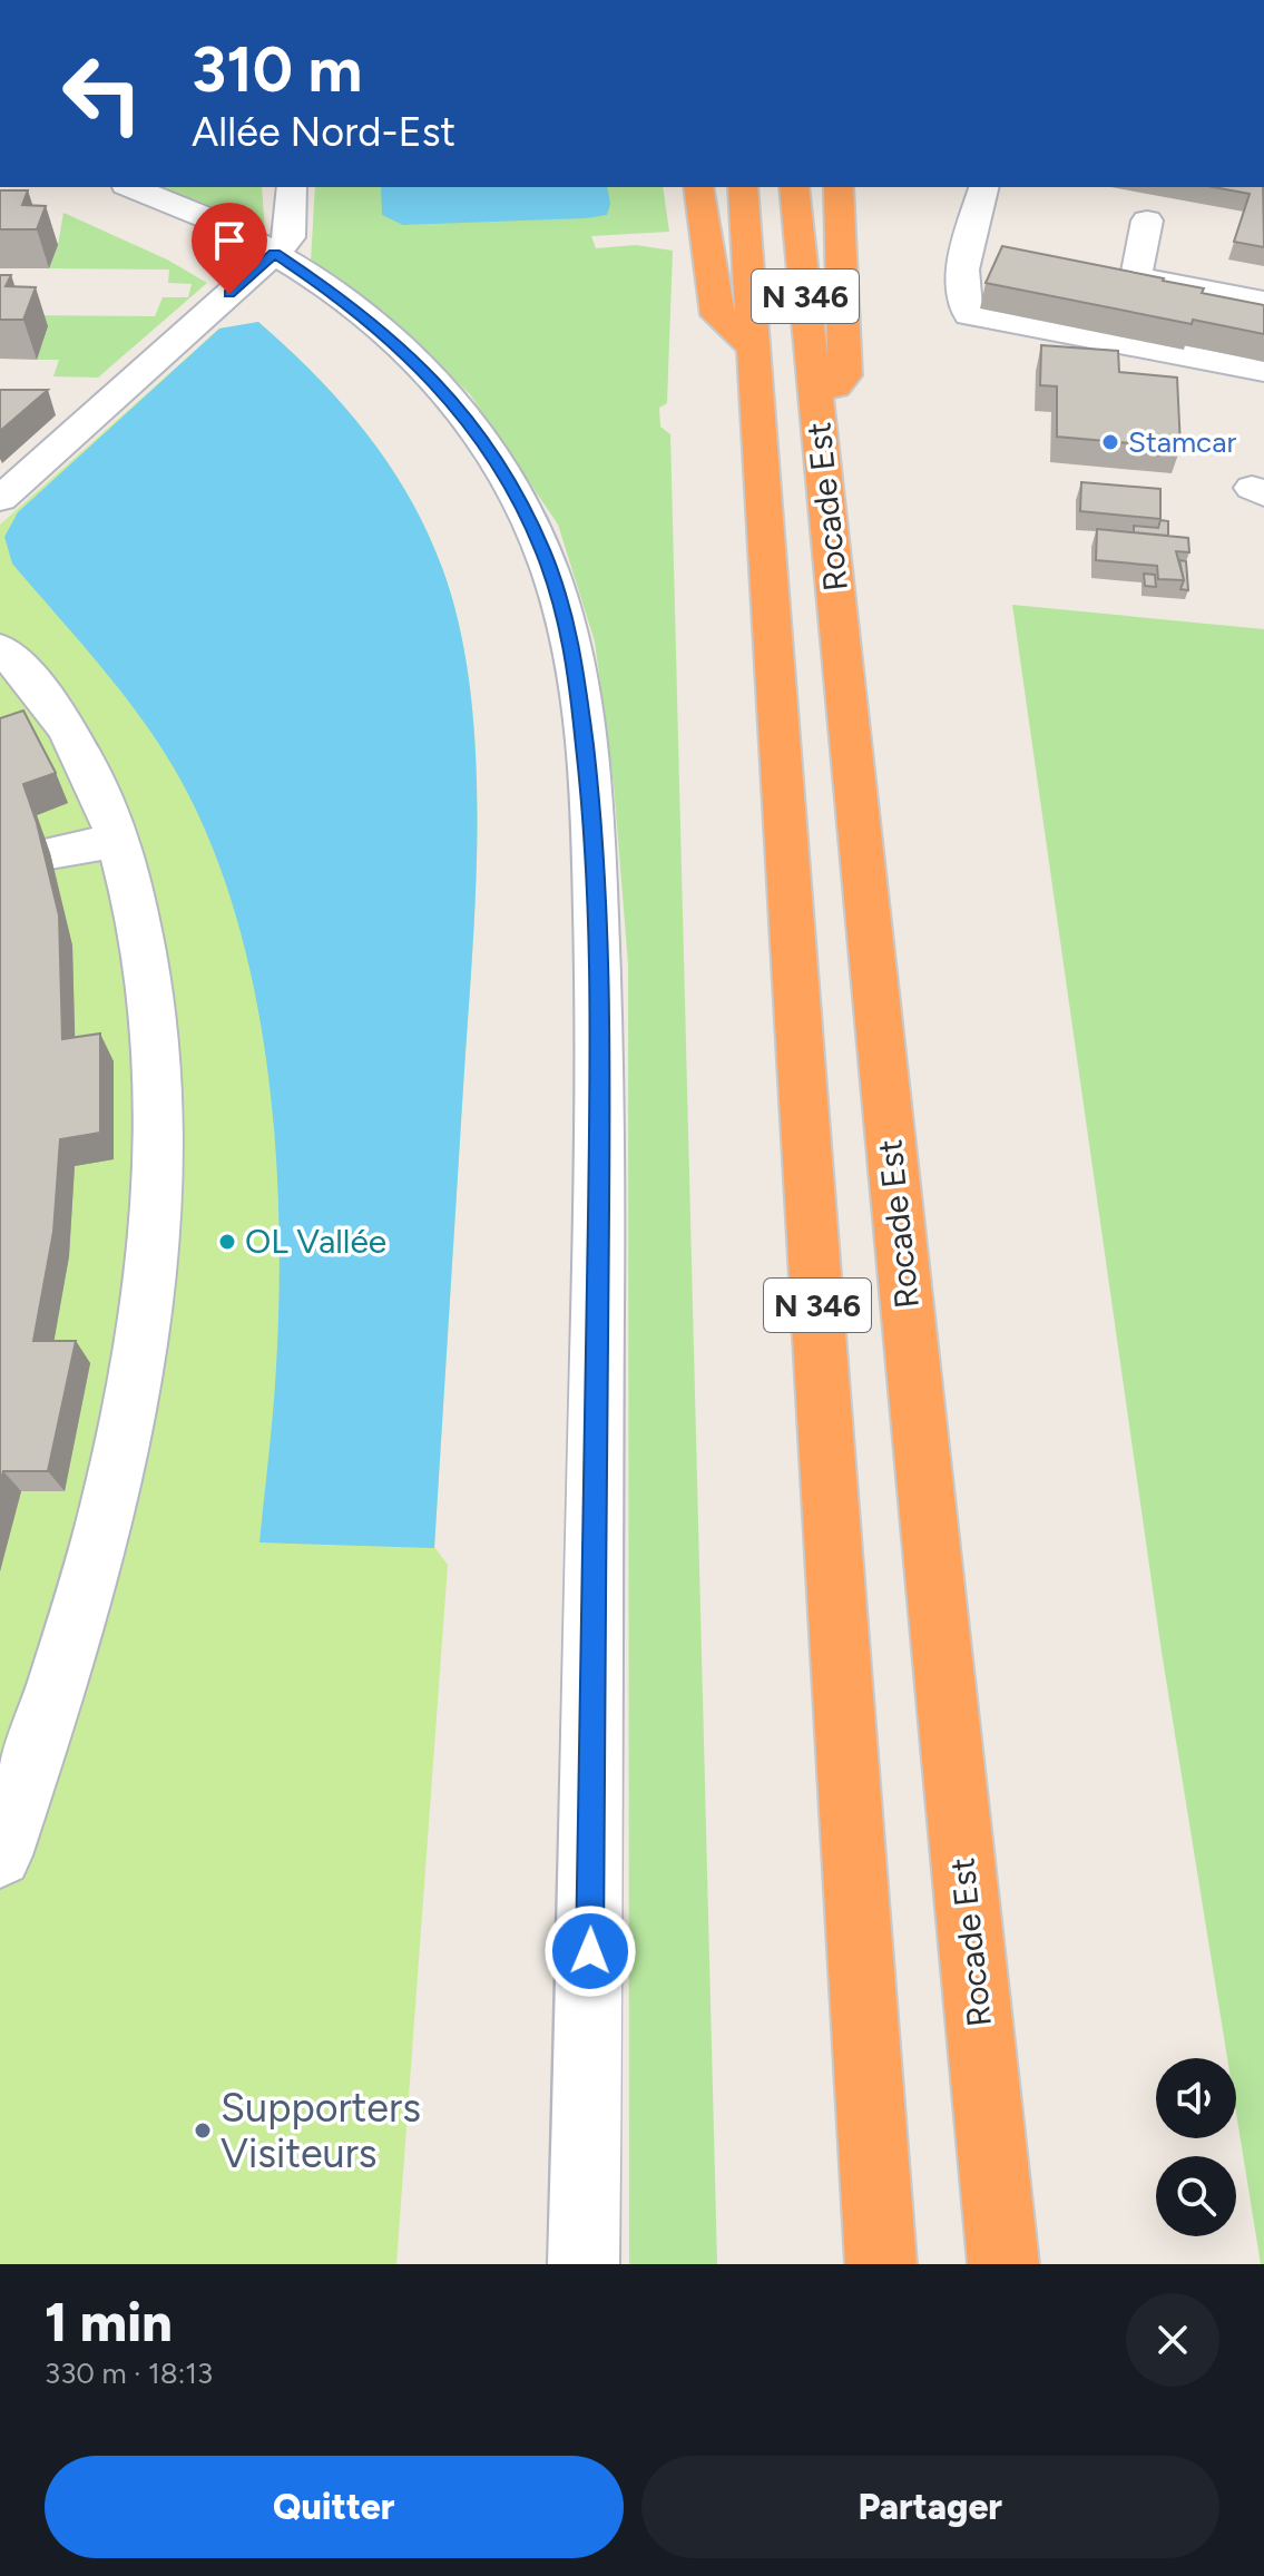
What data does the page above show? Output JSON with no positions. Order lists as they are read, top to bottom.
{
  "streets": {
    "highway": ["N 346", "Rocade Est"]
  },
  "places": ["Stamcar", "OL Vallée", "Supporters Visiteurs"],
  "page": {
    "turn": ["310 m", "Allée Nord-Est"],
    "heading": ["1 min", "330 m · 18:13"],
    "buttons": ["Quitter", "Partager"]
  }
}
